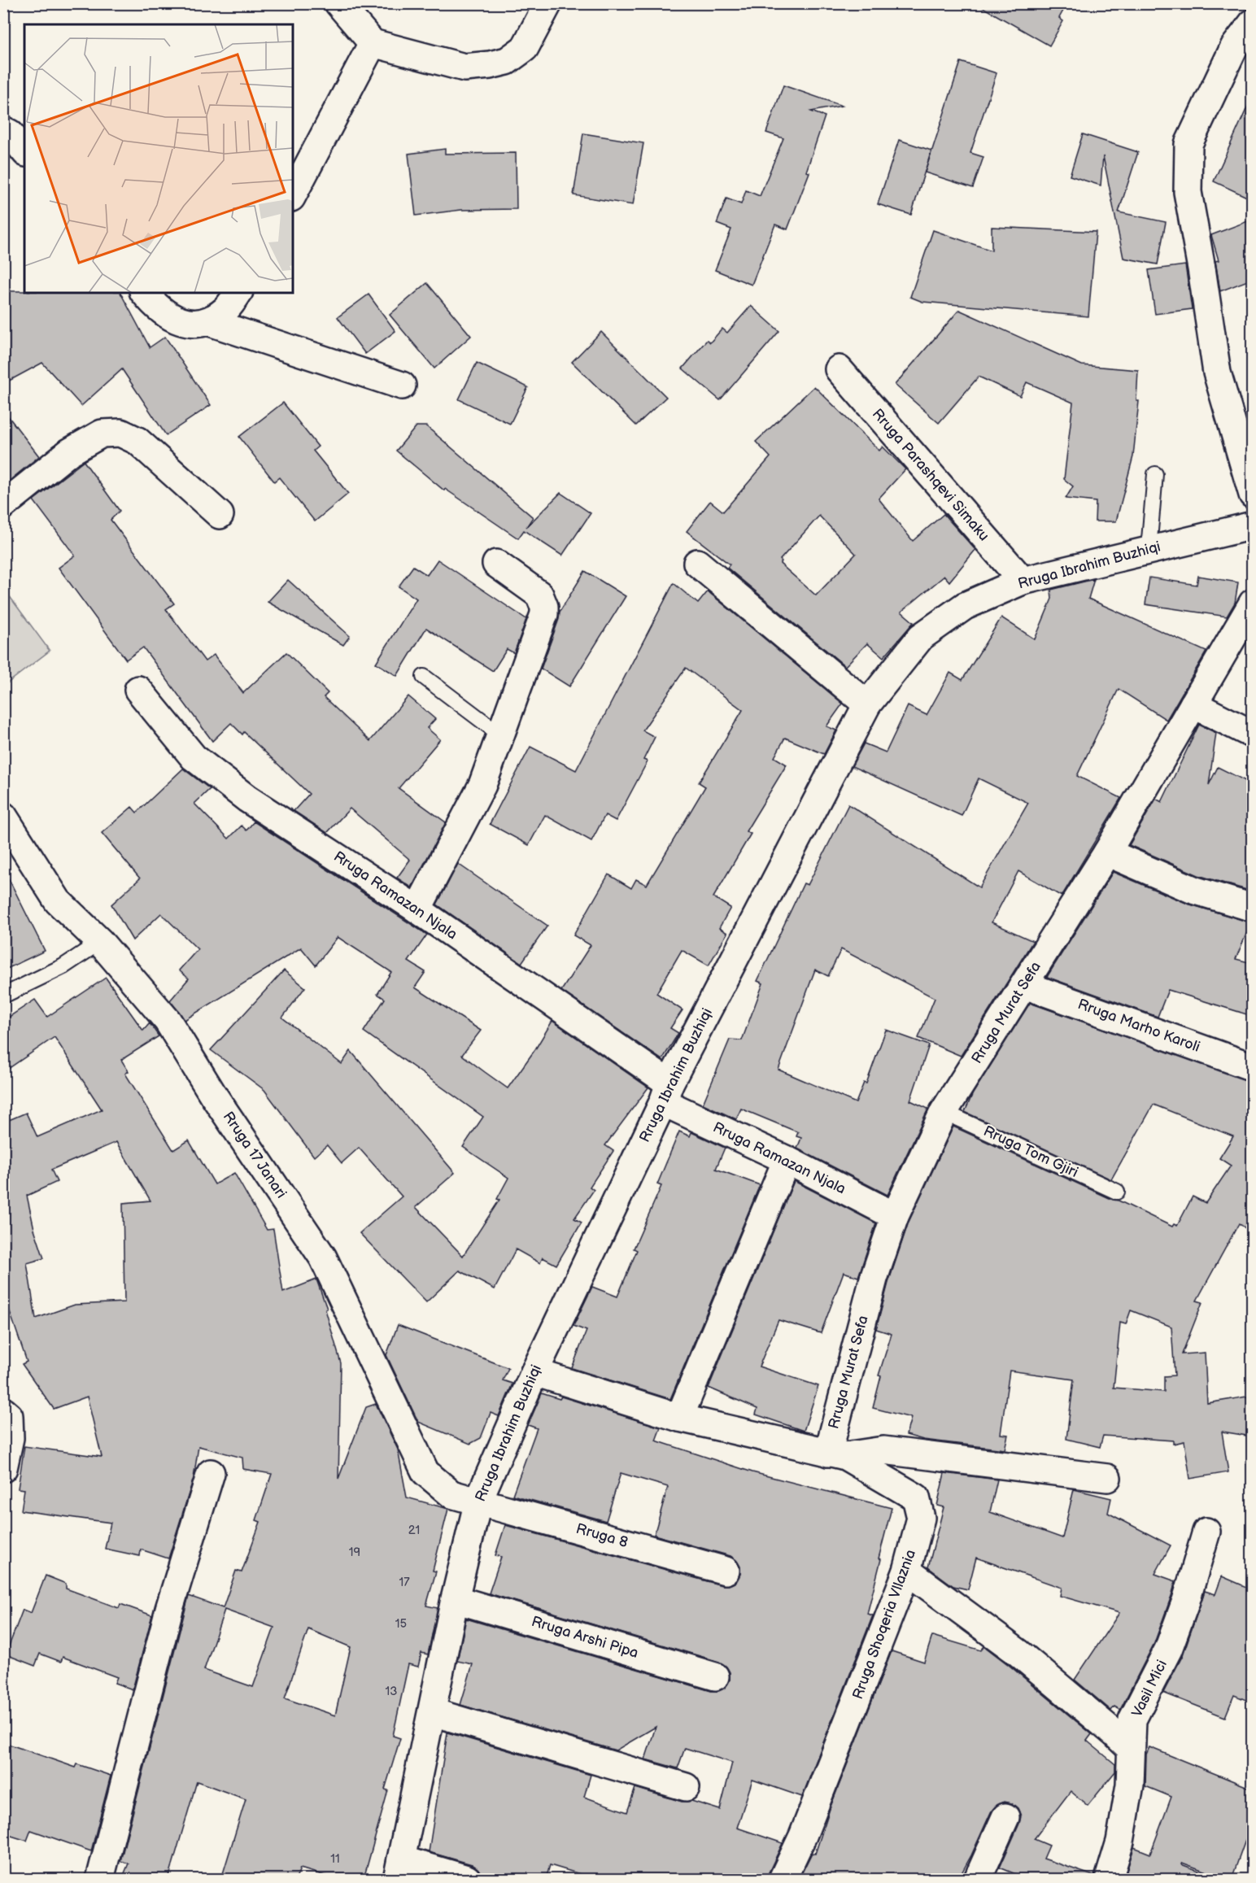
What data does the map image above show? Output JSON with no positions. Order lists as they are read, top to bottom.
{
  "streets": {
    "street": [
      "Rruga Parashqevi Simaku",
      "Rruga Ibrahim Buzhiqi",
      "Rruga Ramazan Njala",
      "Rruga Murat Sefa",
      "Rruga Marho Karoli",
      "Rruga 17 Janari",
      "Rruga 8",
      "Rruga Shoqeria Vllaznia",
      "Rruga Arshi Pipa",
      "Vasil Mici"
    ],
    "lane": ["Rruga Tom Gjiri"]
  },
  "crossings": [
    ["Rruga Parashqevi Simaku", "Rruga Ibrahim Buzhiqi"],
    ["Rruga Ibrahim Buzhiqi", "Rruga Ramazan Njala"],
    ["Rruga Ibrahim Buzhiqi", "Rruga 17 Janari"],
    ["Rruga Ibrahim Buzhiqi", "Rruga 8"],
    ["Rruga Ibrahim Buzhiqi", "Rruga Shoqeria Vllaznia"],
    ["Rruga Ibrahim Buzhiqi", "Rruga Arshi Pipa"],
    ["Rruga Ramazan Njala", "Rruga Murat Sefa"],
    ["Rruga Murat Sefa", "Rruga Marho Karoli"],
    ["Rruga Murat Sefa", "Rruga Tom Gjiri"],
    ["Rruga Murat Sefa", "Rruga Shoqeria Vllaznia"],
    ["Rruga 17 Janari", "Rruga 8"]
  ],
  "house_numbers": [
    "21",
    "19",
    "17",
    "15",
    "13",
    "11"
  ]
}
